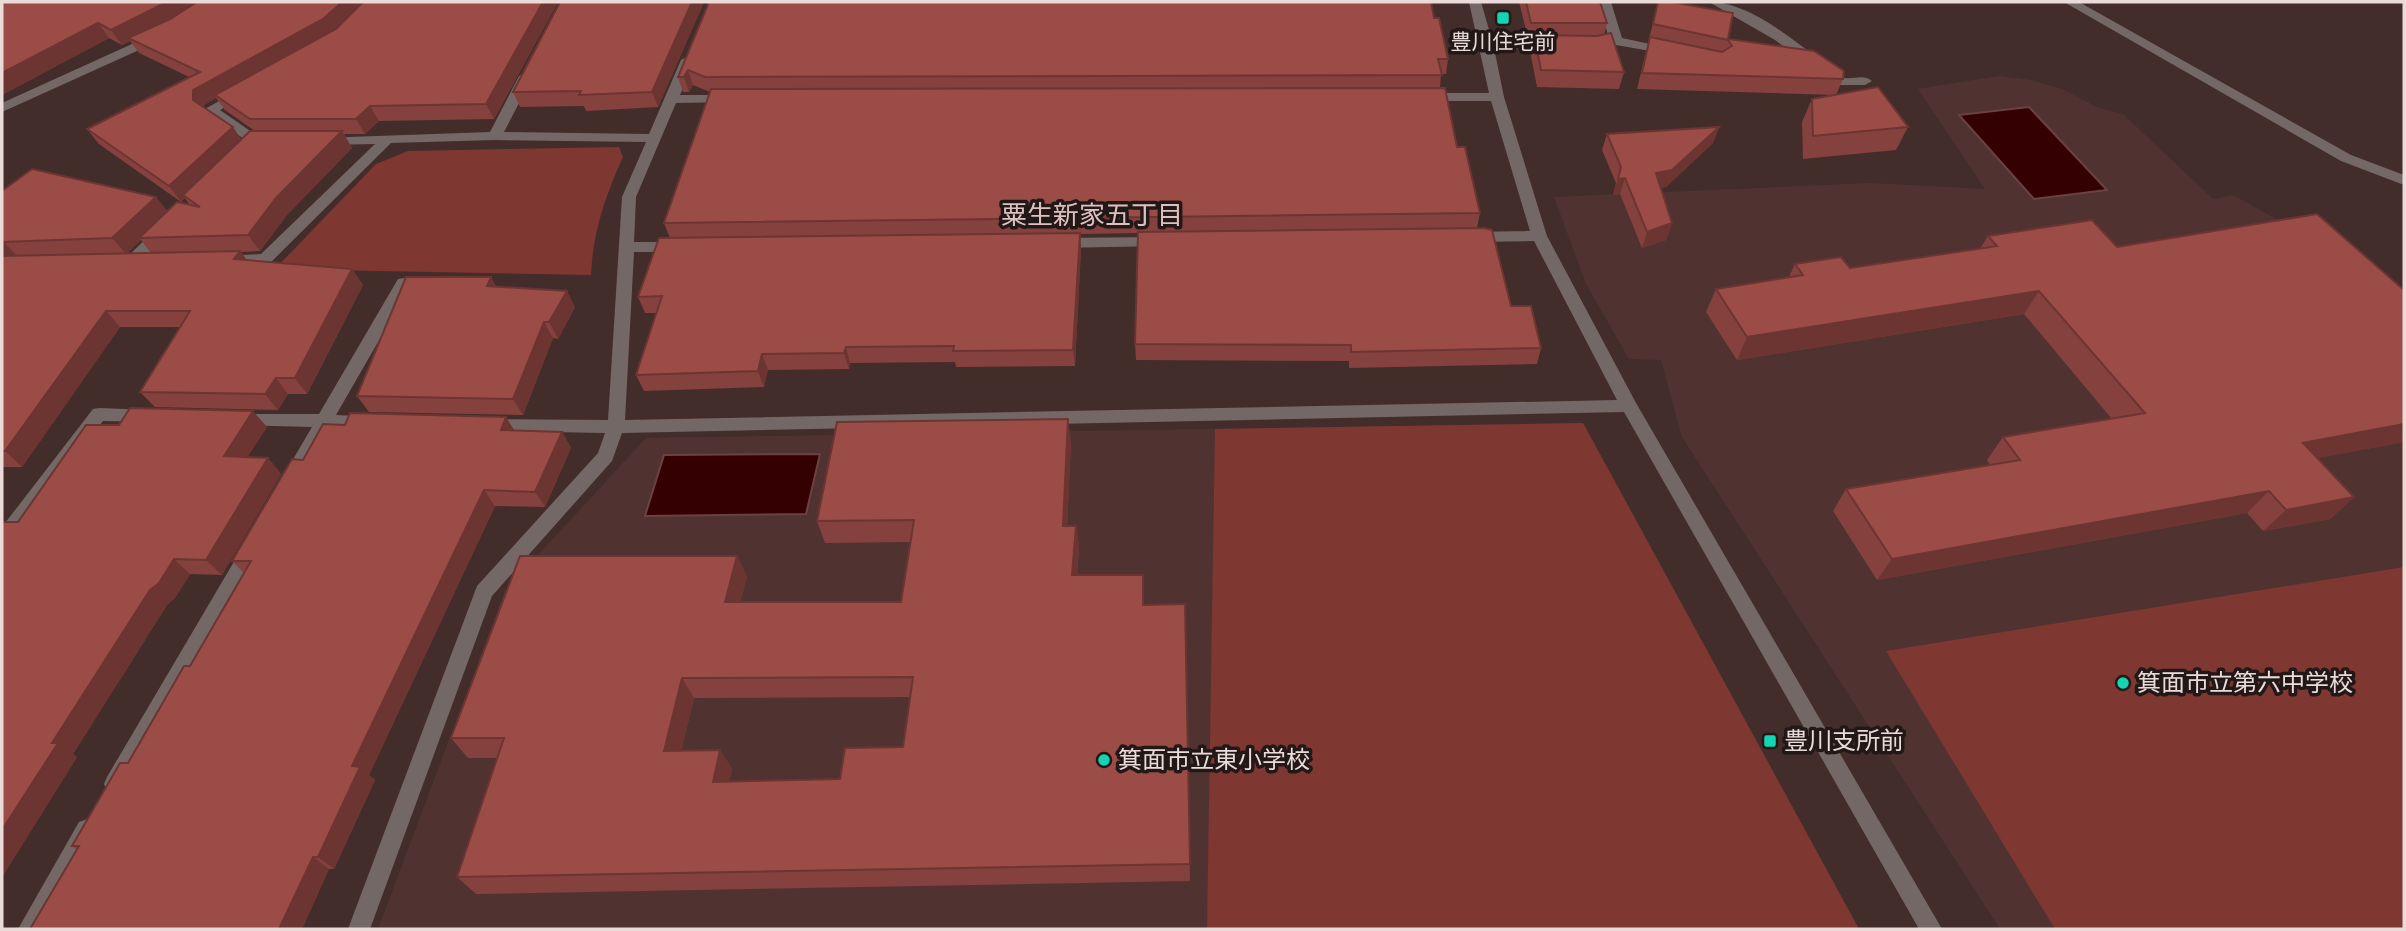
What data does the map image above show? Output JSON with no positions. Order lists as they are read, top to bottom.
{
  "districts": ["粟生新家五丁目"],
  "places": {
    "transit": ["豊川住宅前", "豊川支所前"],
    "other": ["箕面市立第六中学校", "箕面市立東小学校"]
  }
}
